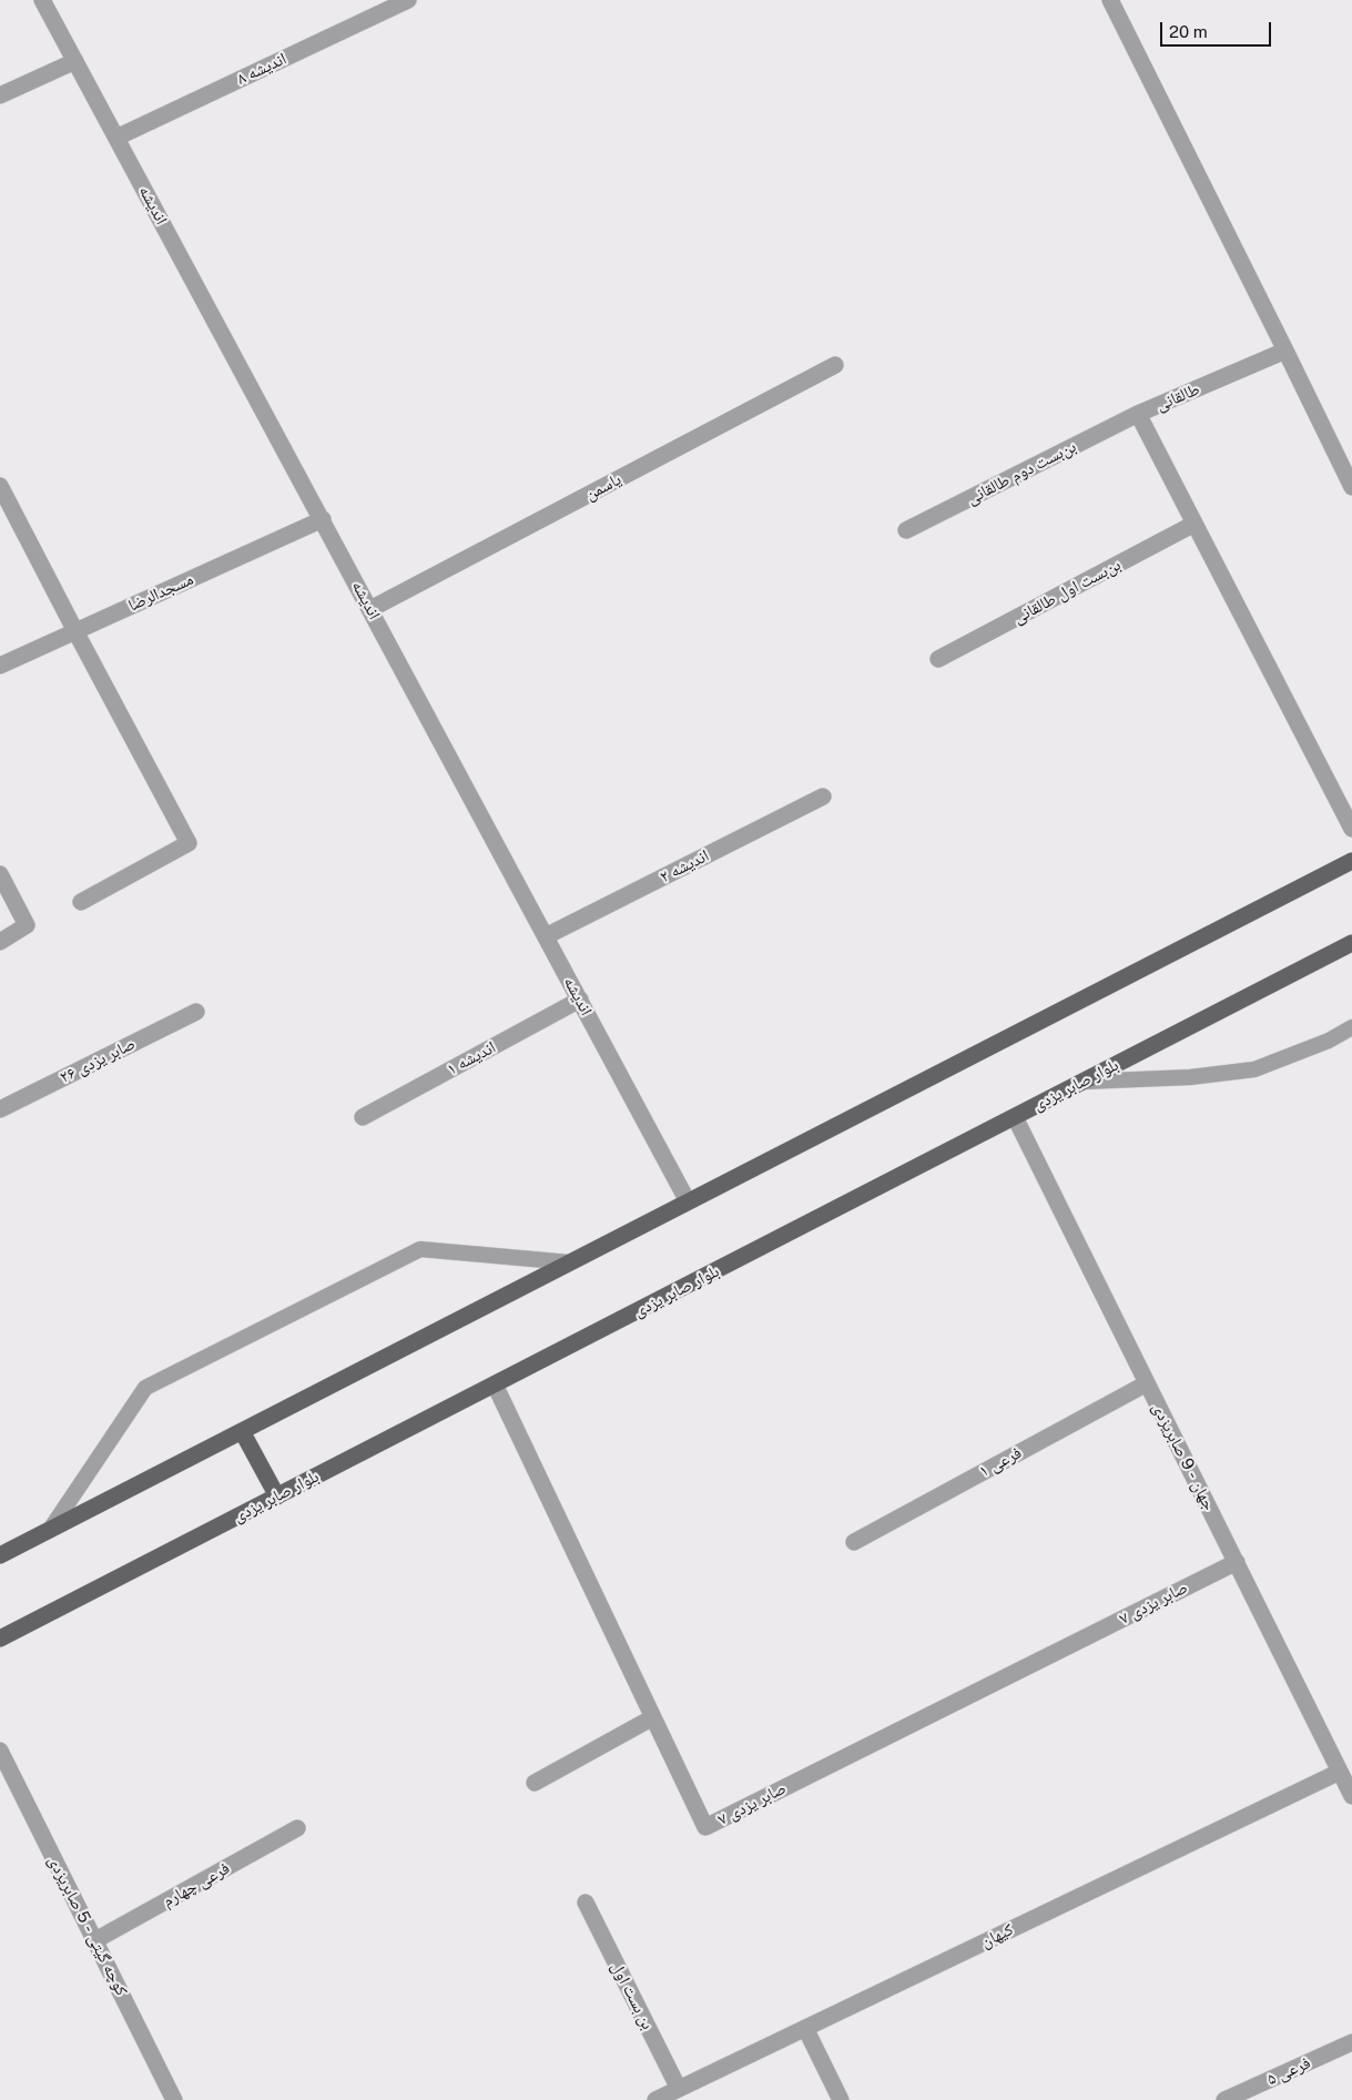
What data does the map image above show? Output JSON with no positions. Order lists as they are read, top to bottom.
{
  "streets": {
    "main road": ["بلوار صابر یزدی"],
    "street": [
      "اندیشه ۸",
      "اندیشه",
      "طالقانی",
      "بن‌بست دوم طالقانی",
      "یاسمن",
      "بن‌بست اول طالقانی",
      "مسجدالرضا",
      "اندیشه ۲",
      "اندیشه ۱",
      "صابر یزدی ۲۶",
      "جهان - 9 صابریزدی",
      "فرعی ۱",
      "صابر یزدی ۷",
      "فرعی چهارم",
      "کوچه گیتی - 5 صابریزدی",
      "کیهان",
      "بن بست اول",
      "فرعی ۵"
    ]
  },
  "crossings": [
    ["اندیشه ۸", "اندیشه"],
    ["اندیشه", "یاسمن"],
    ["اندیشه", "مسجدالرضا"],
    ["اندیشه", "اندیشه ۲"],
    ["اندیشه", "اندیشه ۱"],
    ["طالقانی", "بن‌بست دوم طالقانی"],
    ["طالقانی", "بن‌بست اول طالقانی"],
    ["بلوار صابر یزدی", "جهان - 9 صابریزدی"],
    ["بلوار صابر یزدی", "صابر یزدی ۷"],
    ["جهان - 9 صابریزدی", "فرعی ۱"],
    ["جهان - 9 صابریزدی", "صابر یزدی ۷"],
    ["جهان - 9 صابریزدی", "کیهان"],
    ["فرعی چهارم", "کوچه گیتی - 5 صابریزدی"],
    ["کیهان", "بن بست اول"]
  ],
  "scale_bar": "20 m"
}
